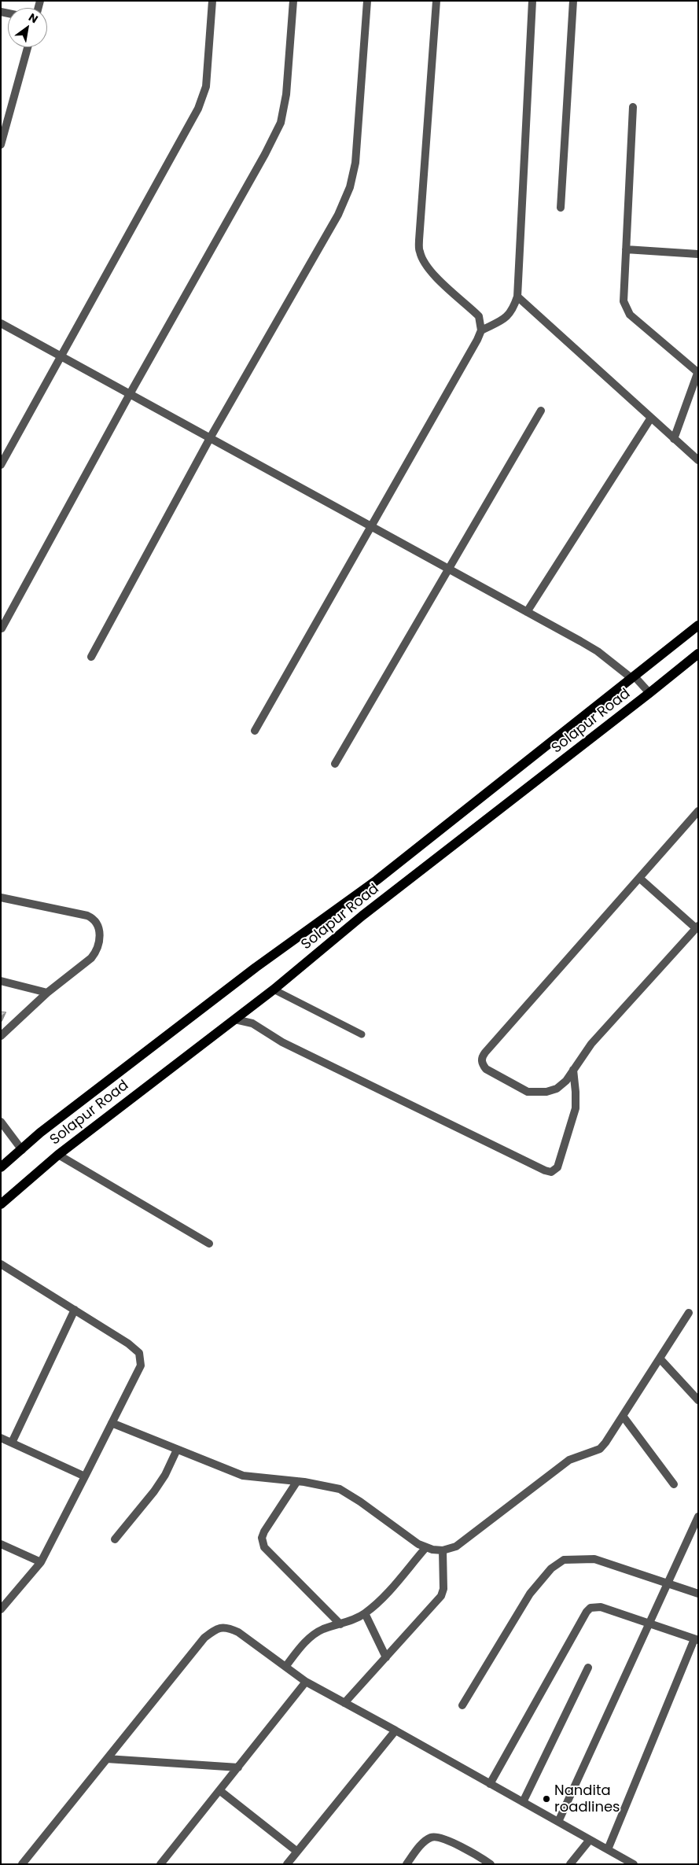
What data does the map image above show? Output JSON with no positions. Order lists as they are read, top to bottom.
{
  "streets": {
    "main road": ["Solapur Road"]
  },
  "places": ["Nandita roadlines"],
  "north": "top right"
}
